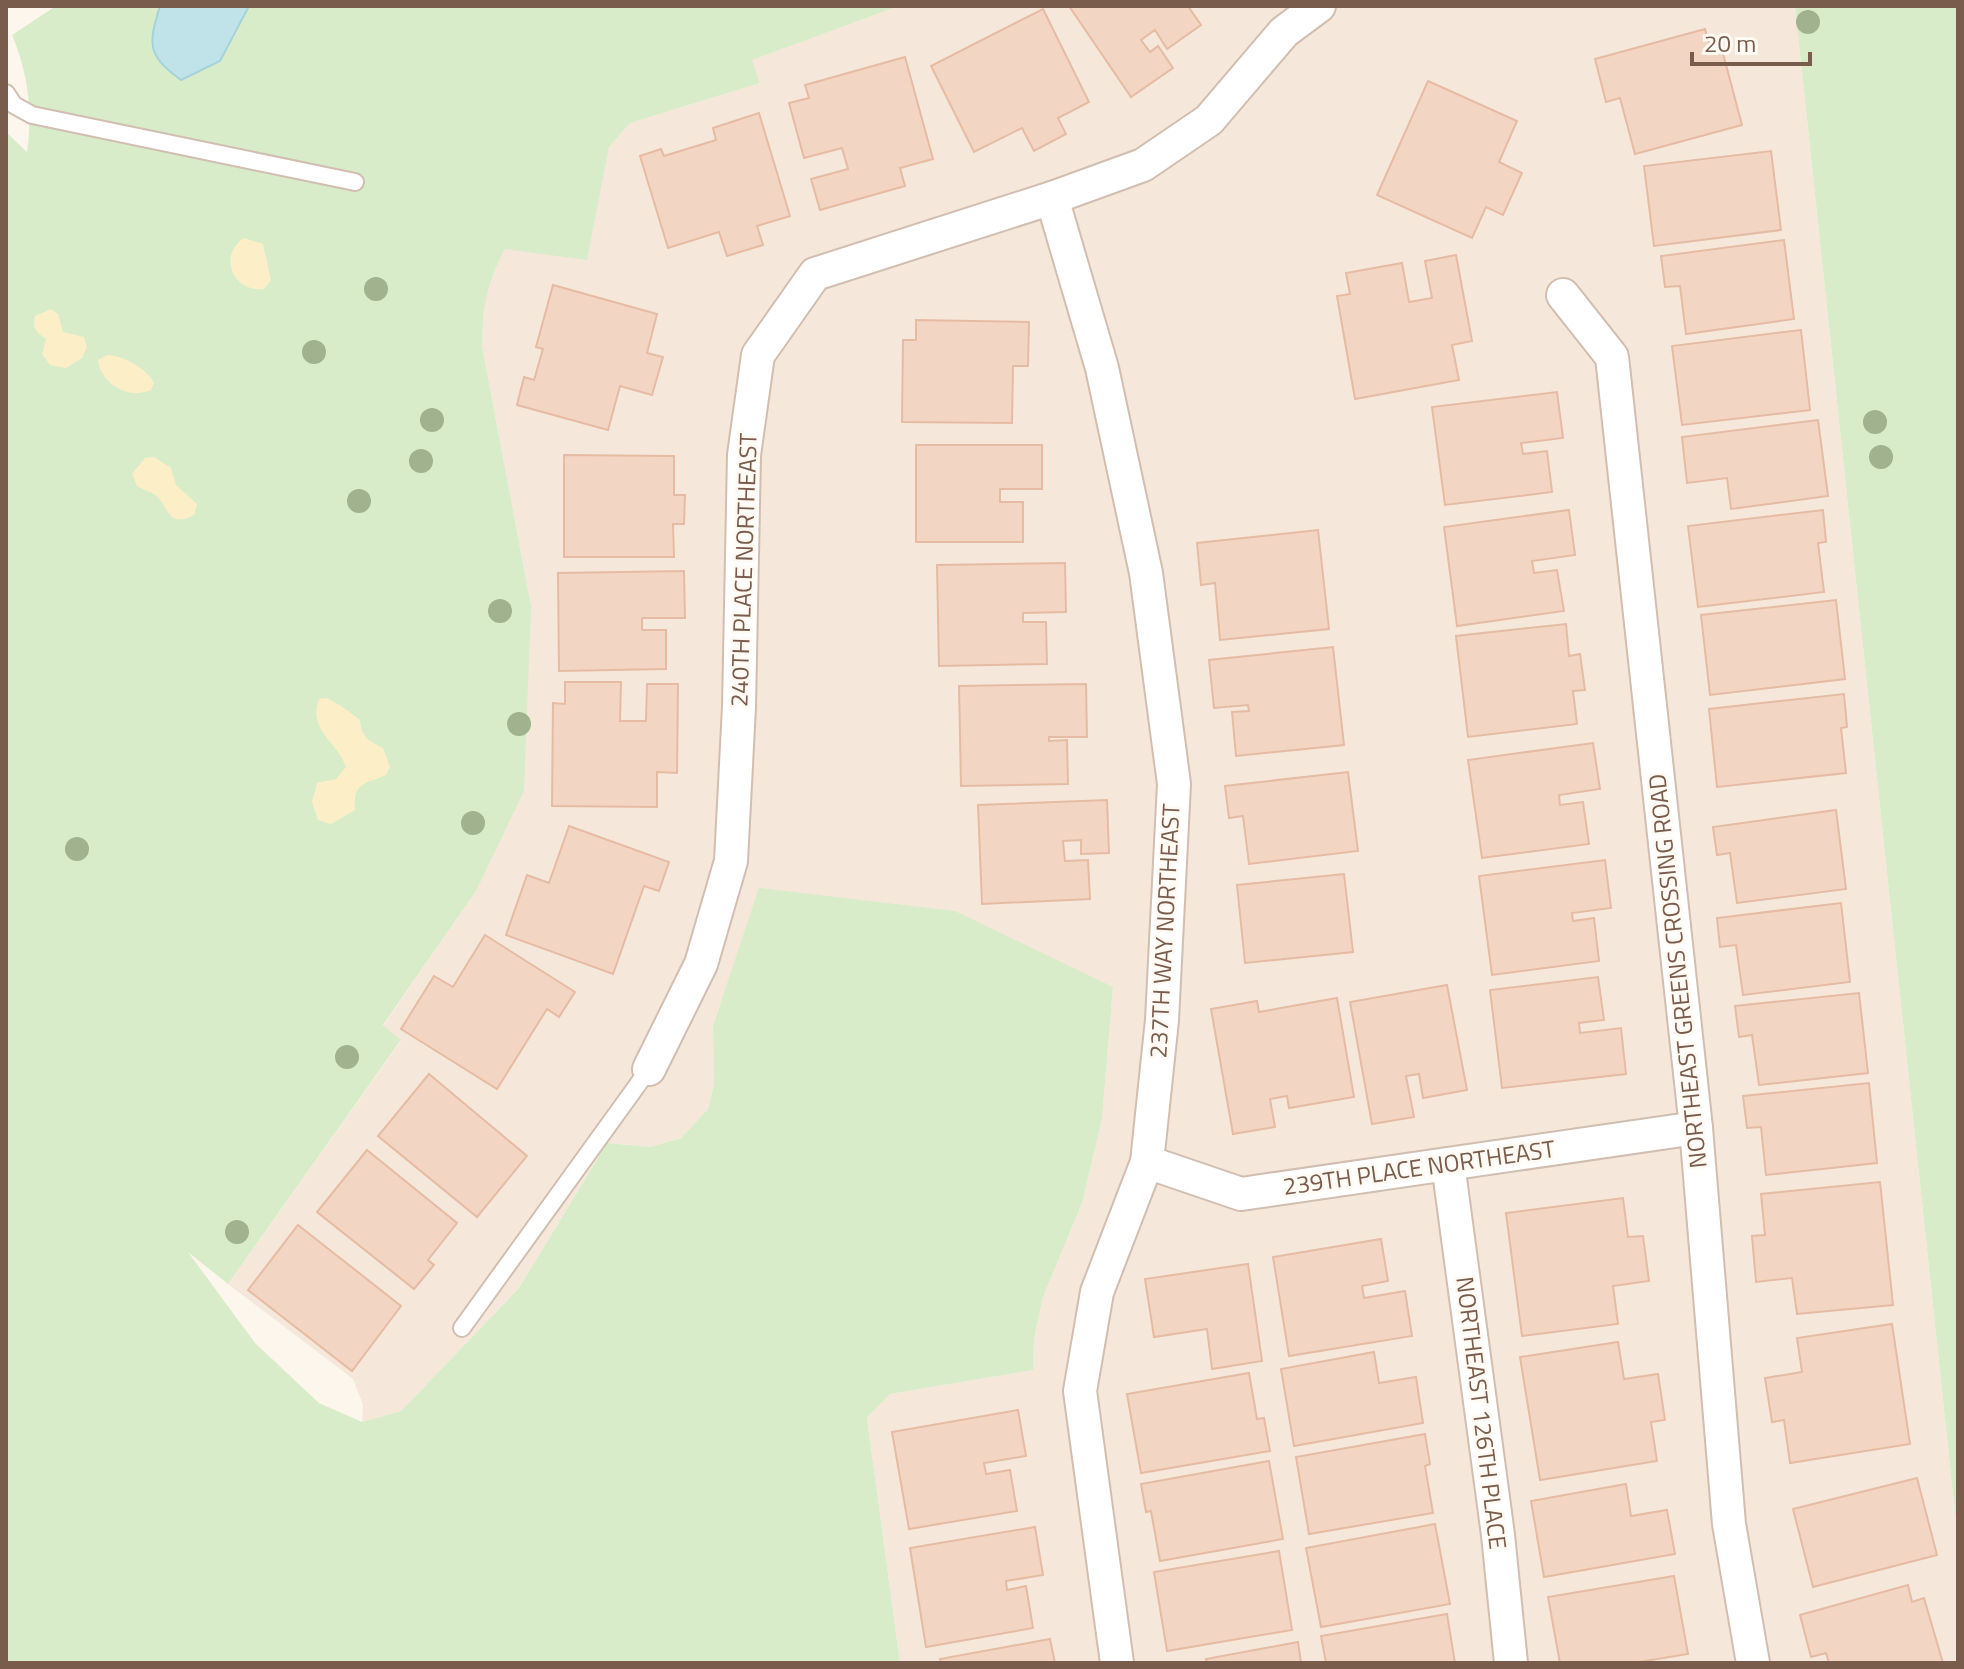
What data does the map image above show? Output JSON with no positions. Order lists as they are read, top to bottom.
{
  "streets": {
    "street": [
      "240TH PLACE NORTHEAST",
      "237TH WAY NORTHEAST",
      "NORTHEAST GREENS CROSSING ROAD",
      "239TH PLACE NORTHEAST",
      "NORTHEAST 126TH PLACE"
    ]
  },
  "crossings": [
    ["240TH PLACE NORTHEAST", "237TH WAY NORTHEAST"],
    ["237TH WAY NORTHEAST", "239TH PLACE NORTHEAST"],
    ["NORTHEAST GREENS CROSSING ROAD", "239TH PLACE NORTHEAST"],
    ["239TH PLACE NORTHEAST", "NORTHEAST 126TH PLACE"]
  ],
  "scale_bar": "20 m"
}
